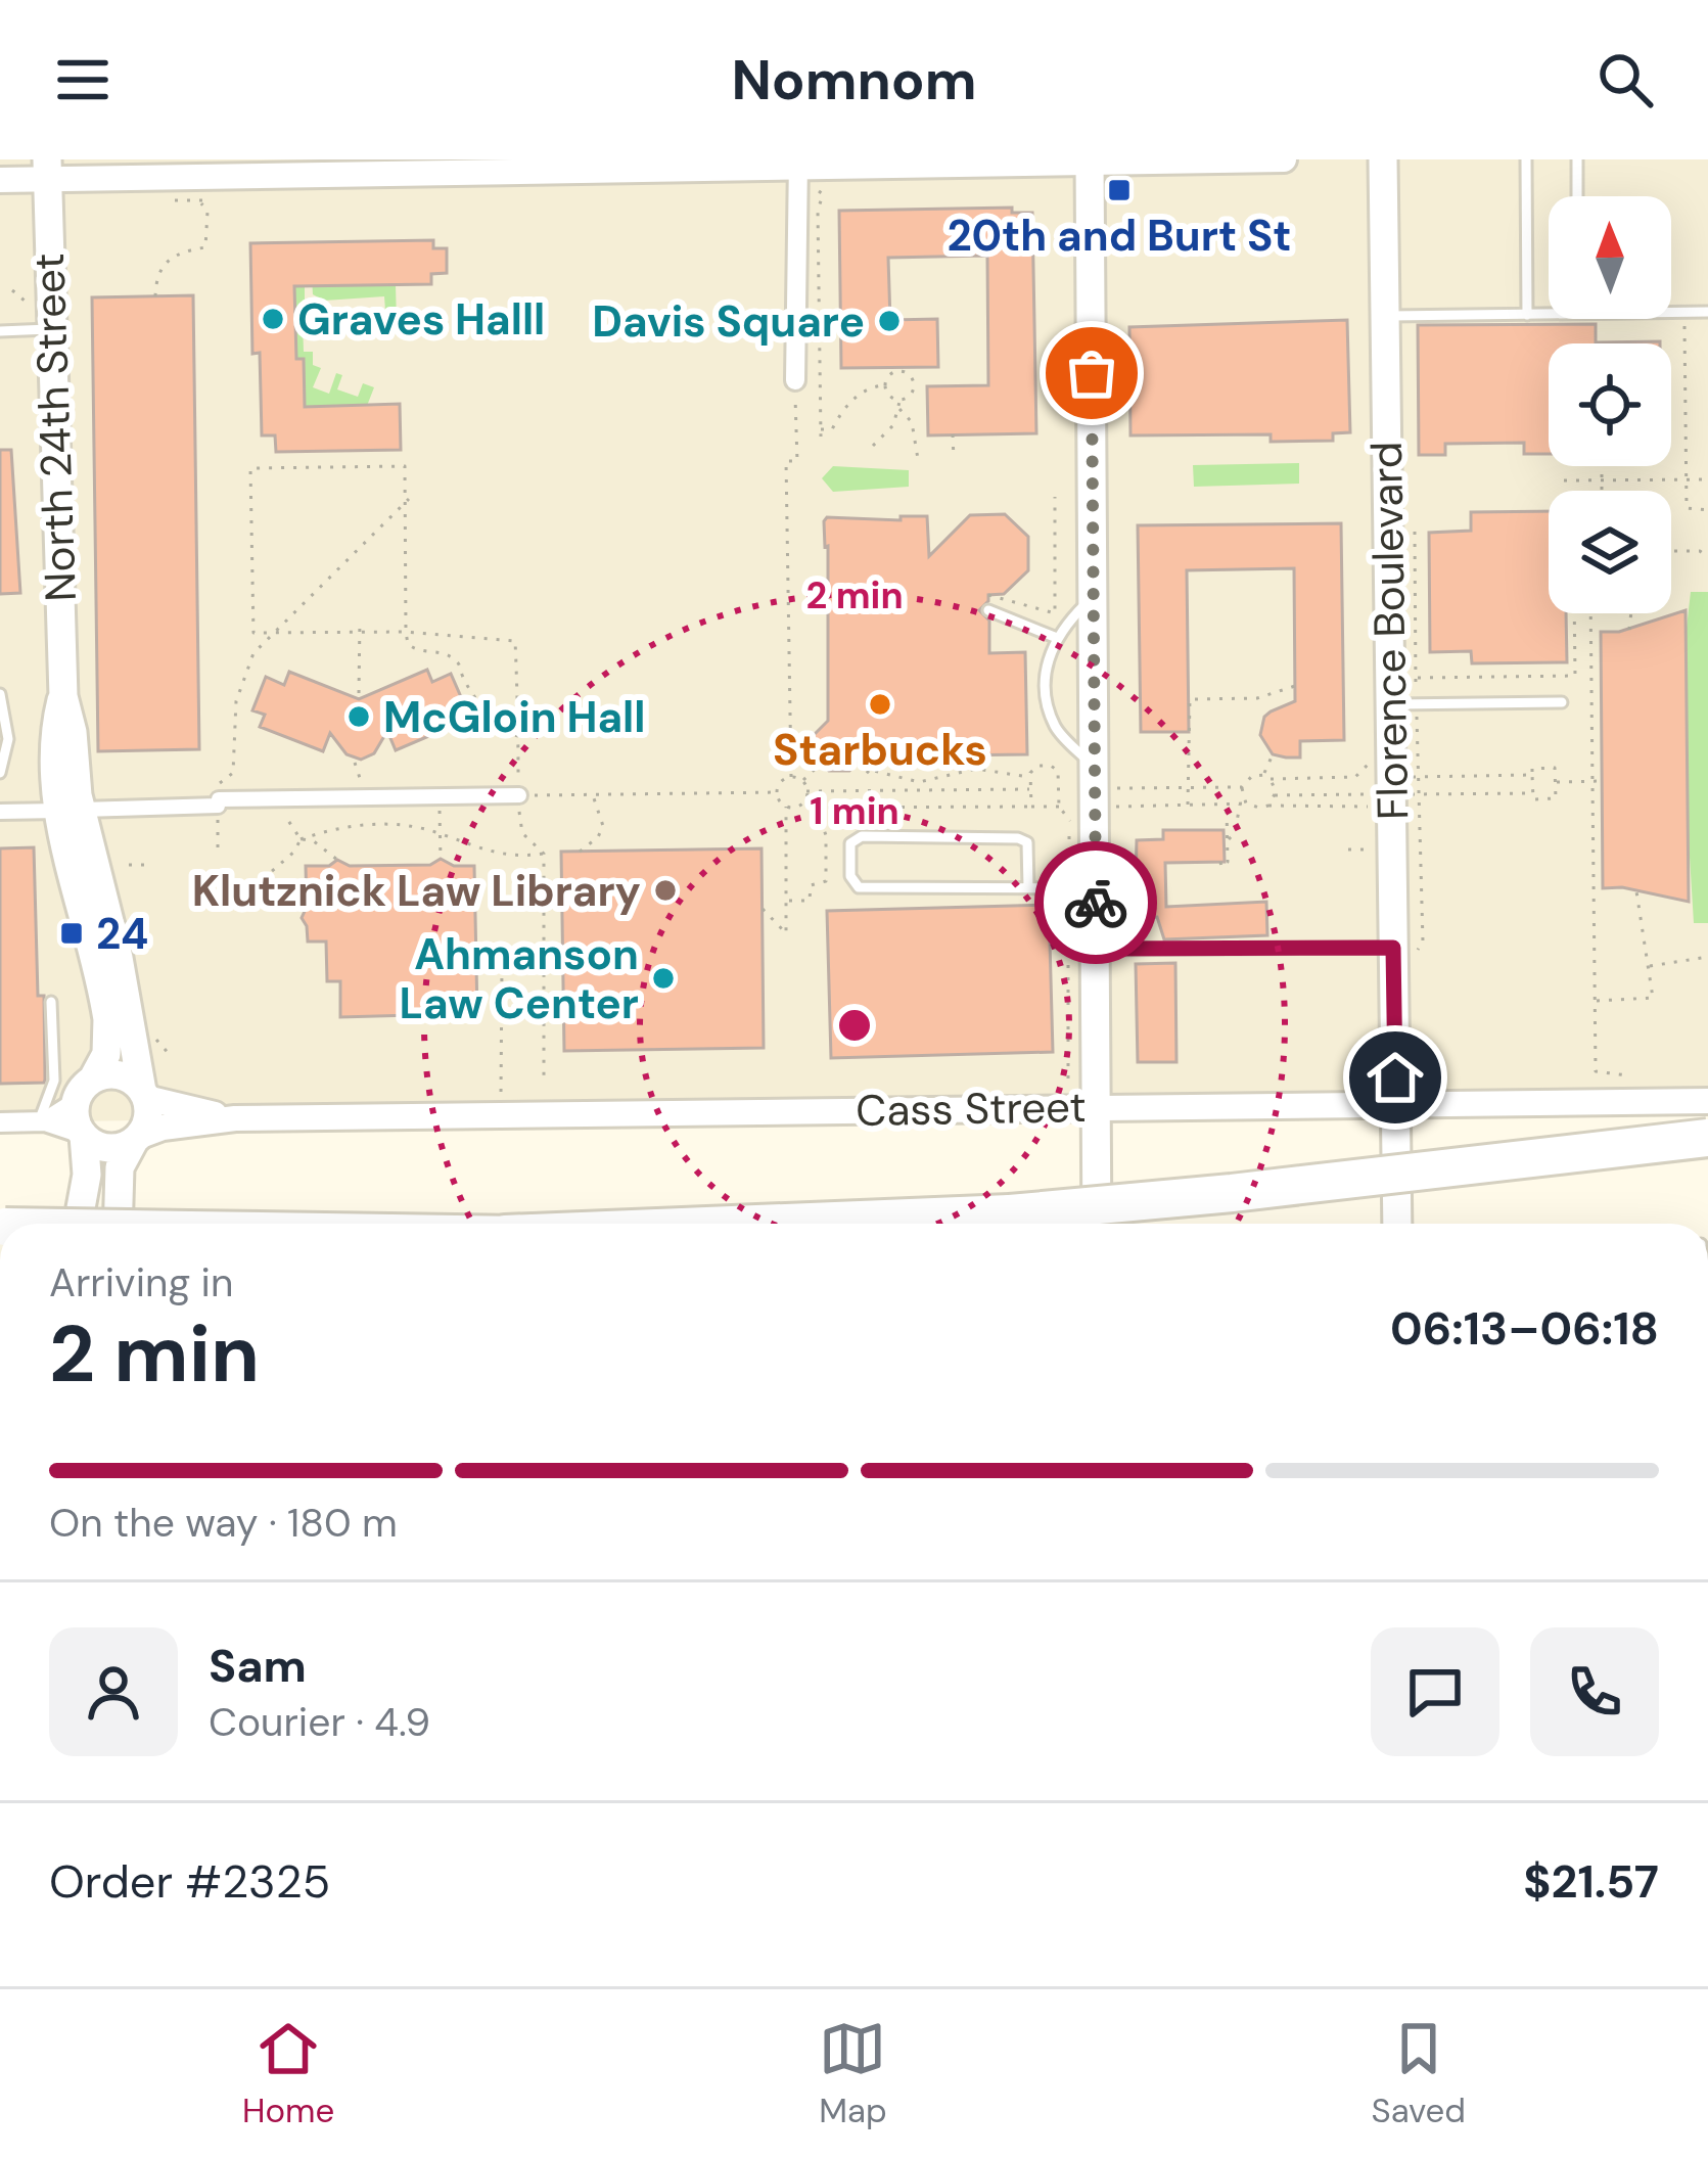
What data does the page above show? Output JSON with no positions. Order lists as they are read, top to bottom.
{
  "streets": {
    "main road": ["North 24th Street", "Florence Boulevard"],
    "street": ["Cass Street"]
  },
  "crossings": [
    ["Florence Boulevard", "Cass Street"]
  ],
  "places": {
    "transit": ["20th and Burt St", "24"],
    "other": [
      "Graves Halll",
      "Davis Square",
      "Starbucks",
      "McGloin Hall",
      "Klutznick Law Library",
      "Ahmanson Law Center"
    ]
  },
  "north": "top",
  "page": {
    "header": "Nomnom",
    "heading": ["2 min", "Arriving in", "06:13–06:18"],
    "panel": [
      "Sam",
      "Courier · 4.9",
      "Order #2325",
      "$21.57"
    ],
    "bar": "On the way · 180 m",
    "tabs": ["Home", "Map", "Saved"]
  },
  "rings": ["2 min", "1 min"]
}
